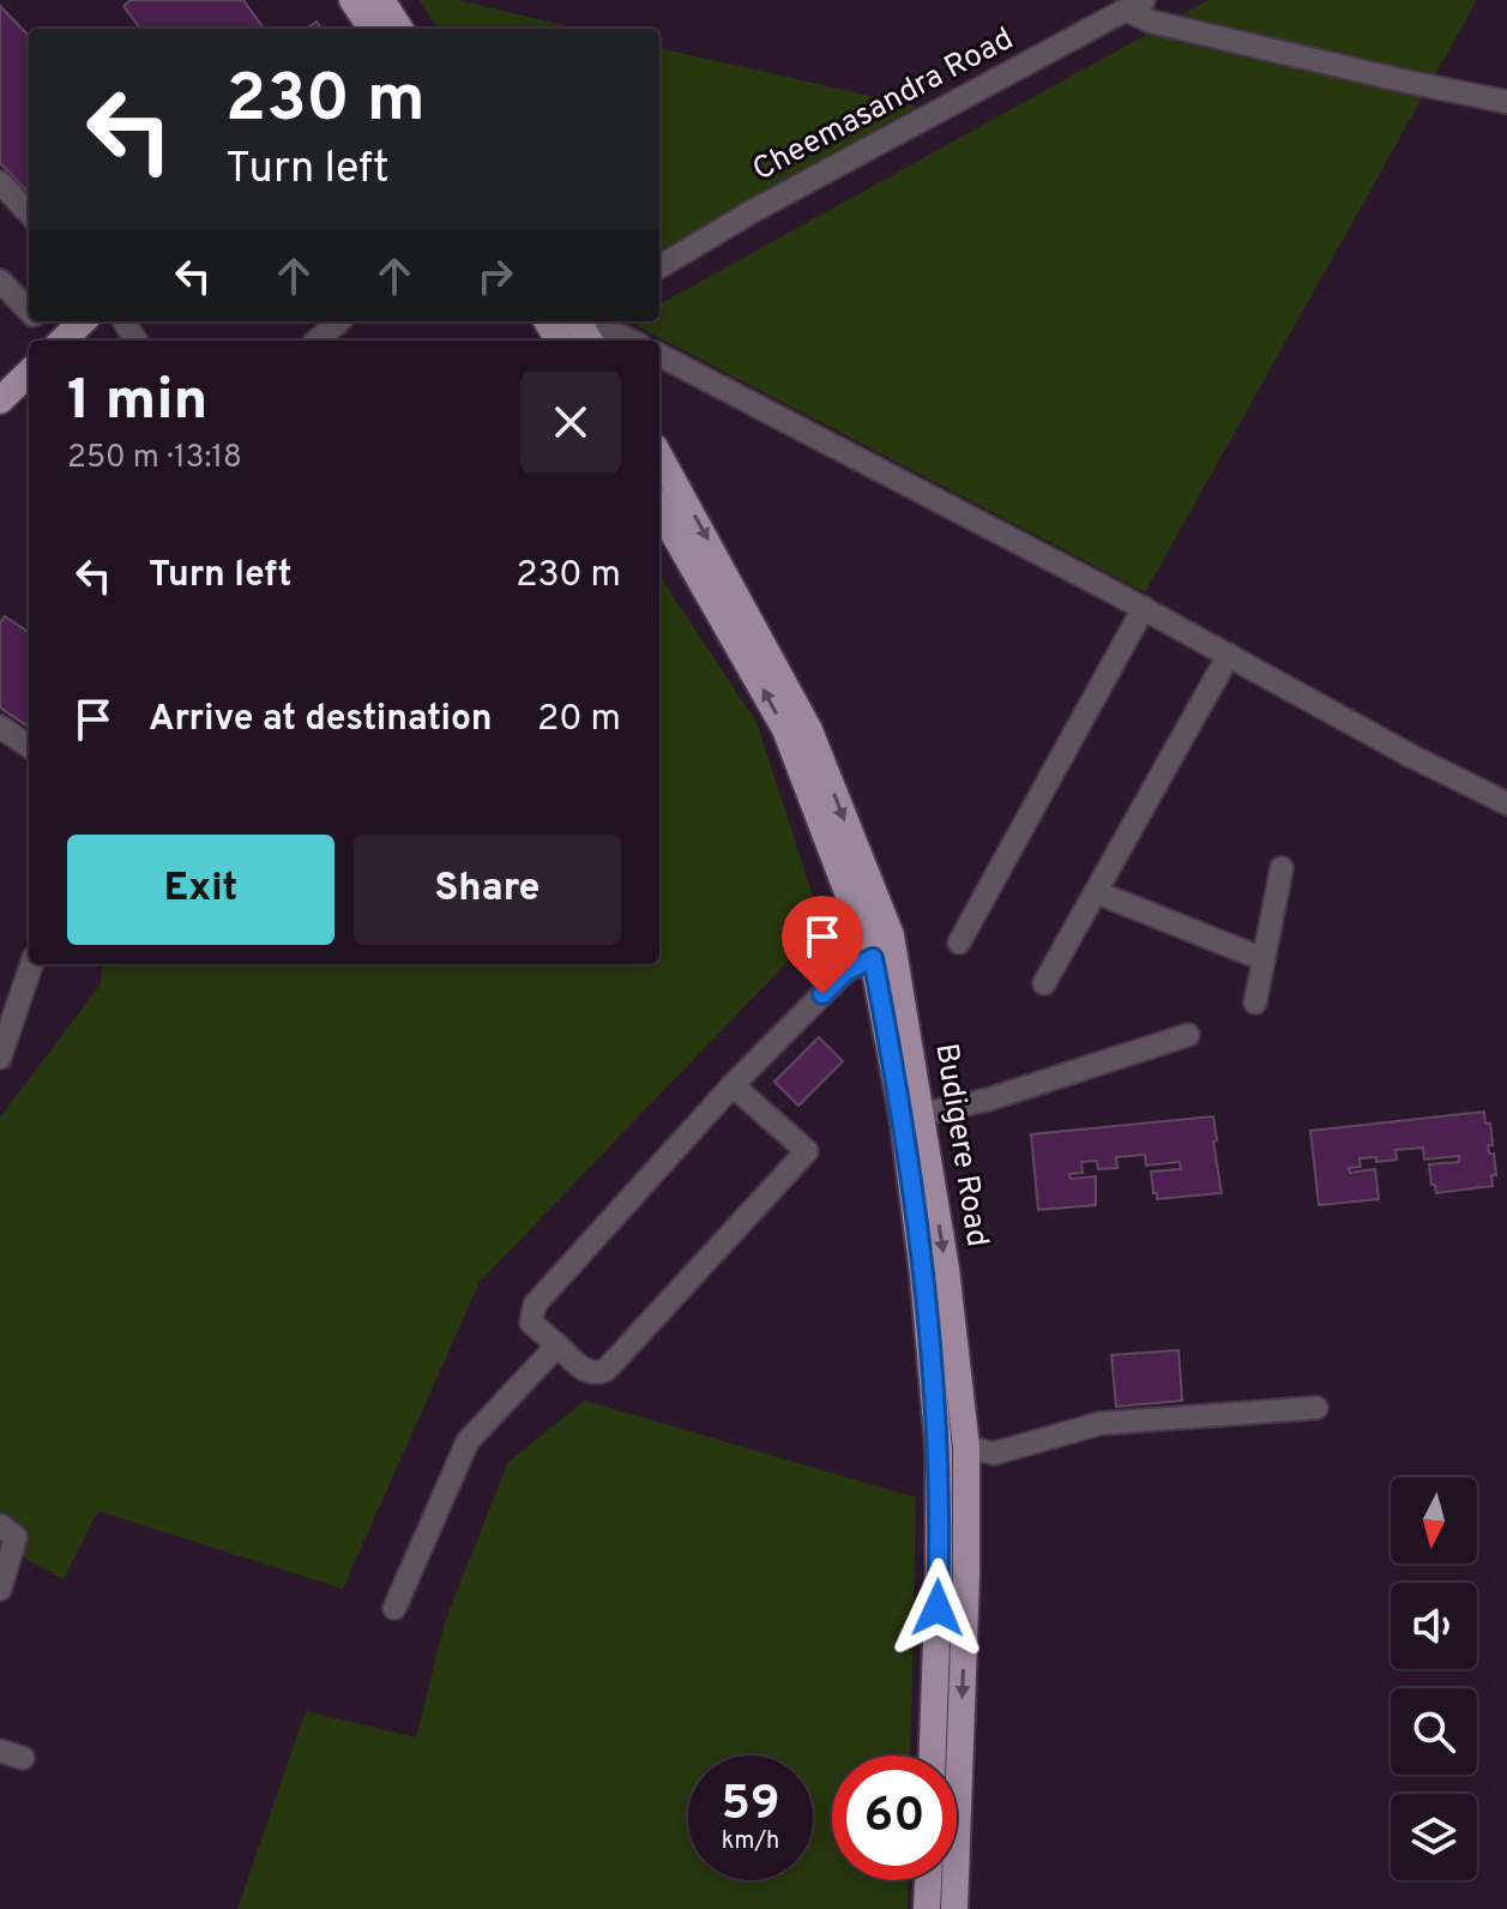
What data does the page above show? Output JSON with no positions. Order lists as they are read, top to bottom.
{
  "streets": {
    "main road": ["Budigere Road"],
    "street": ["Cheemasandra Road"]
  },
  "north": "bottom",
  "page": {
    "turn": ["230 m", "Turn left"],
    "heading": ["1 min", "250 m · 13:18"],
    "list": [
      {
        "name": "Turn left",
        "value": "230 m"
      },
      {
        "name": "Arrive at destination",
        "value": "20 m"
      }
    ],
    "buttons": ["Exit", "Share"],
    "speed": "59 km/h",
    "limit": "60"
  }
}
